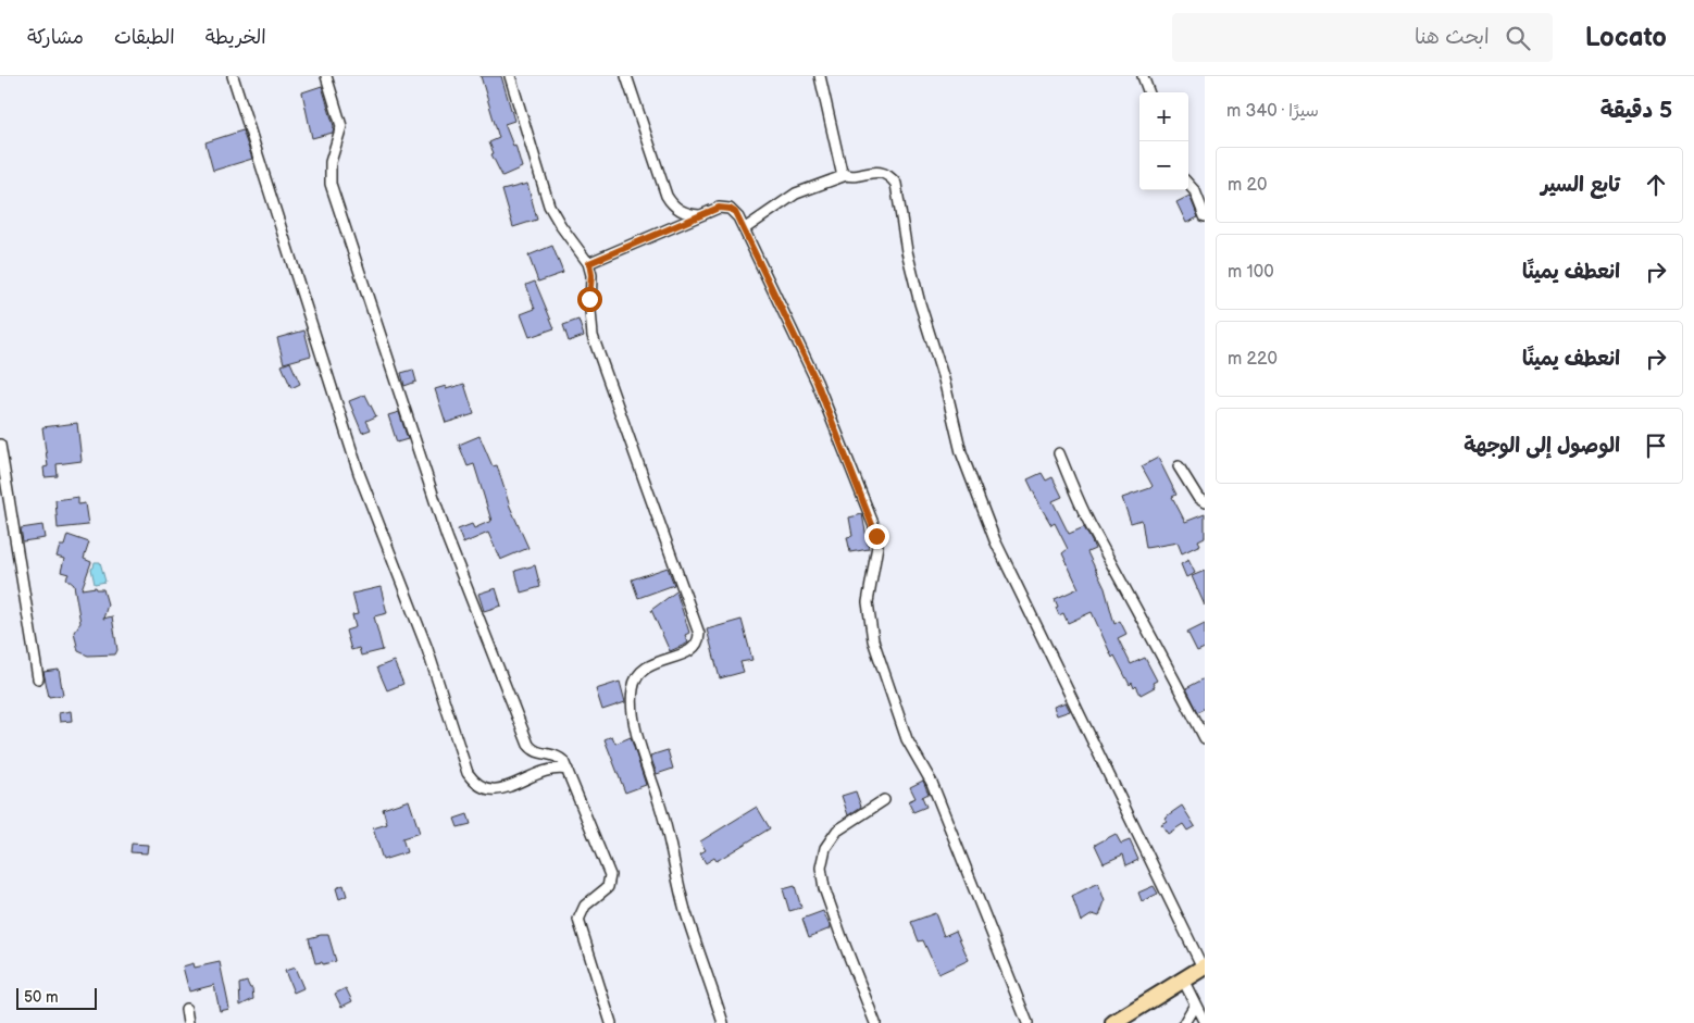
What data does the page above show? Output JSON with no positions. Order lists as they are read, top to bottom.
{
  "scale_bar": "50 m",
  "page": {
    "header": "Locato",
    "search": "ابحث هنا",
    "nav": ["الخريطة", "الطبقات", "مشاركة"],
    "heading": ["5 دقيقة", "سيرًا · 340 m"],
    "map_buttons": ["+", "−"],
    "list": [
      ["تابع السير", "20 m"],
      ["انعطف يمينًا", "100 m"],
      ["انعطف يمينًا", "220 m"],
      "الوصول إلى الوجهة"
    ],
    "scale": "50 m"
  }
}
